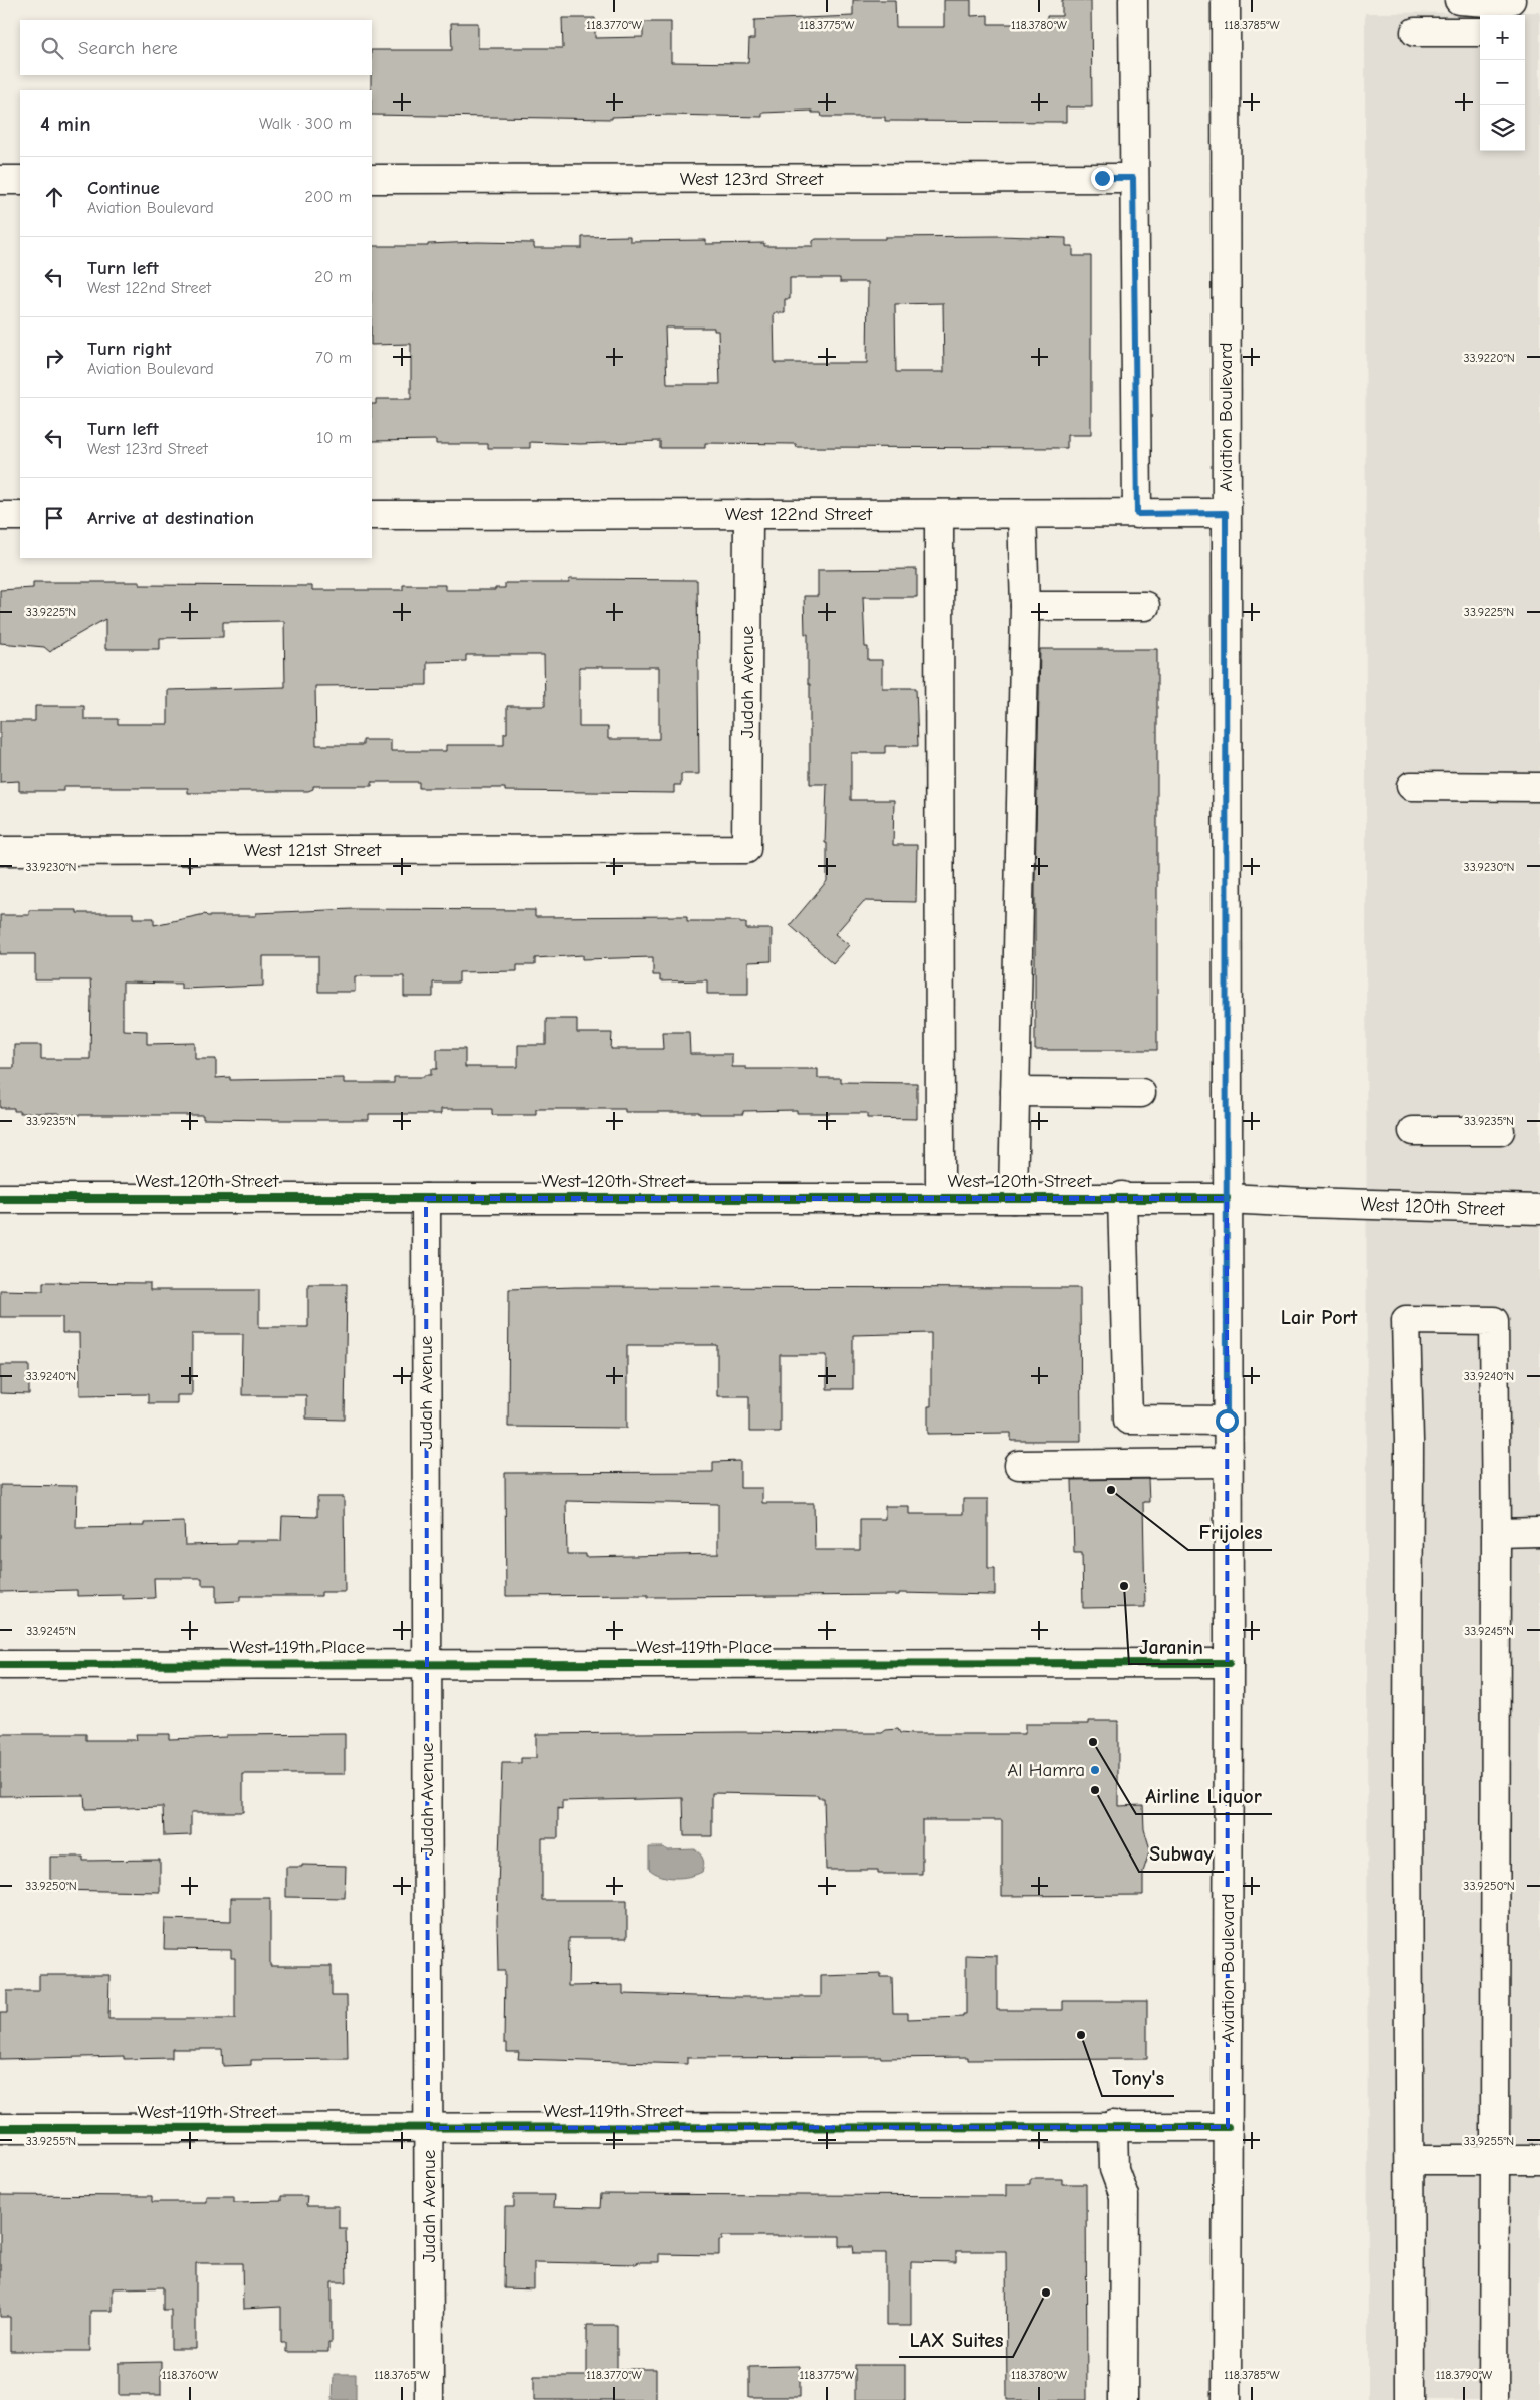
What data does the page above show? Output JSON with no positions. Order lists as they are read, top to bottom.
{
  "streets": {
    "street": [
      "West 123rd Street",
      "Aviation Boulevard",
      "West 122nd Street",
      "Judah Avenue",
      "West 121st Street",
      "West 120th Street",
      "West 119th Place",
      "West 119th Street"
    ]
  },
  "crossings": [
    ["Aviation Boulevard", "West 122nd Street"],
    ["Aviation Boulevard", "West 120th Street"],
    ["Aviation Boulevard", "West 119th Place"],
    ["Aviation Boulevard", "West 119th Street"],
    ["West 122nd Street", "Judah Avenue"],
    ["Judah Avenue", "West 121st Street"],
    ["Judah Avenue", "West 120th Street"],
    ["Judah Avenue", "West 119th Place"],
    ["Judah Avenue", "West 119th Street"]
  ],
  "districts": ["Lair Port"],
  "places": [
    "Frijoles",
    "Jaranin",
    "Airline Liquor",
    "Al Hamra",
    "Subway",
    "Tony's",
    "LAX Suites"
  ],
  "page": {
    "map_buttons": ["+", "−"],
    "search": "Search here",
    "heading": ["4 min", "Walk · 300 m"],
    "list": [
      ["Continue", "Aviation Boulevard", "200 m"],
      ["Turn left", "West 122nd Street", "20 m"],
      ["Turn right", "Aviation Boulevard", "70 m"],
      ["Turn left", "West 123rd Street", "10 m"],
      "Arrive at destination"
    ]
  },
  "coordinates": [
    "118.3770°W",
    "118.3775°W",
    "118.3780°W",
    "118.3785°W",
    "33.9220°N",
    "33.9225°N",
    "33.9230°N",
    "33.9235°N",
    "33.9240°N",
    "33.9245°N",
    "33.9250°N",
    "33.9255°N",
    "118.3760°W",
    "118.3765°W",
    "118.3790°W"
  ]
}
